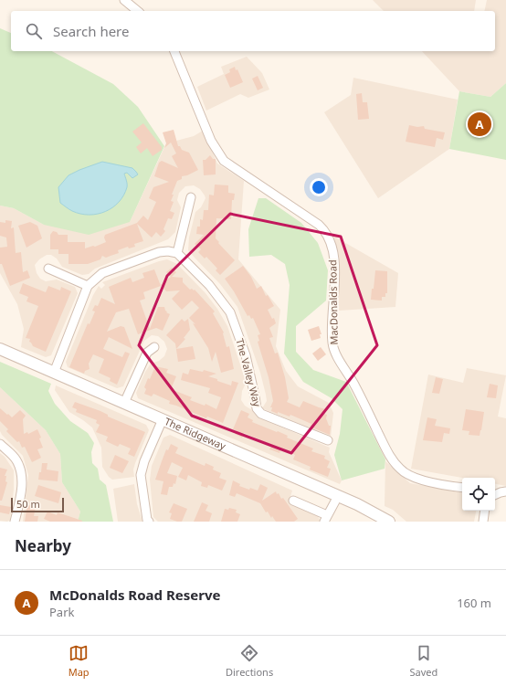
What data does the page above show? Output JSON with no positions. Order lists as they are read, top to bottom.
{
  "streets": {
    "street": ["MacDonalds Road", "The Valley Way", "The Ridgeway"]
  },
  "scale_bar": "50 m",
  "page": {
    "search": "Search here",
    "pins": "A",
    "scale": "50 m",
    "heading": "Nearby",
    "list": [
      {
        "mark": "A",
        "name": "McDonalds Road Reserve",
        "note": "Park",
        "value": "160 m"
      }
    ],
    "nav": ["Map", "Directions", "Saved"]
  }
}
